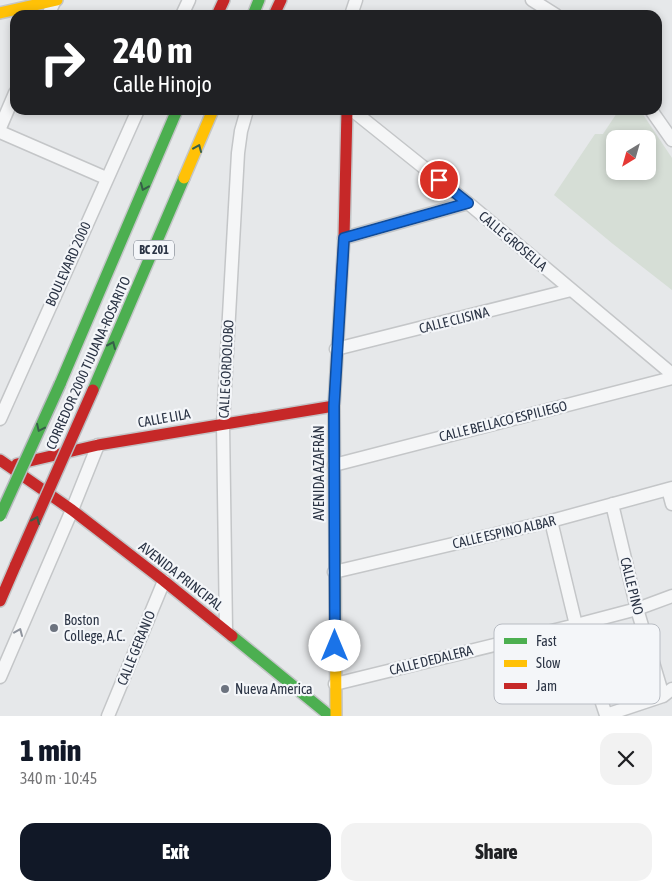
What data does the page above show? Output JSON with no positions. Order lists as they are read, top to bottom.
{
  "streets": {
    "main road": [
      "BC 201",
      "CORREDOR 2000 TIJUANA-ROSARITO",
      "CALLE LILA",
      "AVENIDA AZAFRÁN",
      "AVENIDA PRINCIPAL"
    ],
    "street": [
      "CALLE GROSELLA",
      "BOULEVARD 2000",
      "CALLE CLISINA",
      "CALLE GORDOLOBO",
      "CALLE BELLACO ESPILIEGO",
      "CALLE ESPINO ALBAR",
      "CALLE PINO",
      "CALLE GERANIO",
      "CALLE DEDALERA"
    ]
  },
  "crossings": [
    ["CALLE GROSELLA", "CALLE CLISINA"],
    ["CALLE GROSELLA", "CALLE BELLACO ESPILIEGO"],
    ["CALLE CLISINA", "AVENIDA AZAFRÁN"],
    ["CALLE GORDOLOBO", "CALLE LILA"],
    ["CALLE GORDOLOBO", "AVENIDA PRINCIPAL"],
    ["CALLE LILA", "AVENIDA AZAFRÁN"],
    ["CALLE LILA", "AVENIDA PRINCIPAL"],
    ["CALLE BELLACO ESPILIEGO", "AVENIDA AZAFRÁN"],
    ["AVENIDA AZAFRÁN", "CALLE ESPINO ALBAR"],
    ["AVENIDA AZAFRÁN", "CALLE DEDALERA"],
    ["CALLE ESPINO ALBAR", "CALLE PINO"],
    ["AVENIDA PRINCIPAL", "CALLE GERANIO"],
    ["CALLE PINO", "CALLE DEDALERA"]
  ],
  "places": ["Boston College, A.C.", "Nueva America"],
  "legend": ["Fast", "Slow", "Jam"],
  "north": "bottom left",
  "page": {
    "turn": ["240 m", "Calle Hinojo"],
    "heading": ["1 min", "340 m · 10:45"],
    "buttons": ["Exit", "Share"]
  }
}
